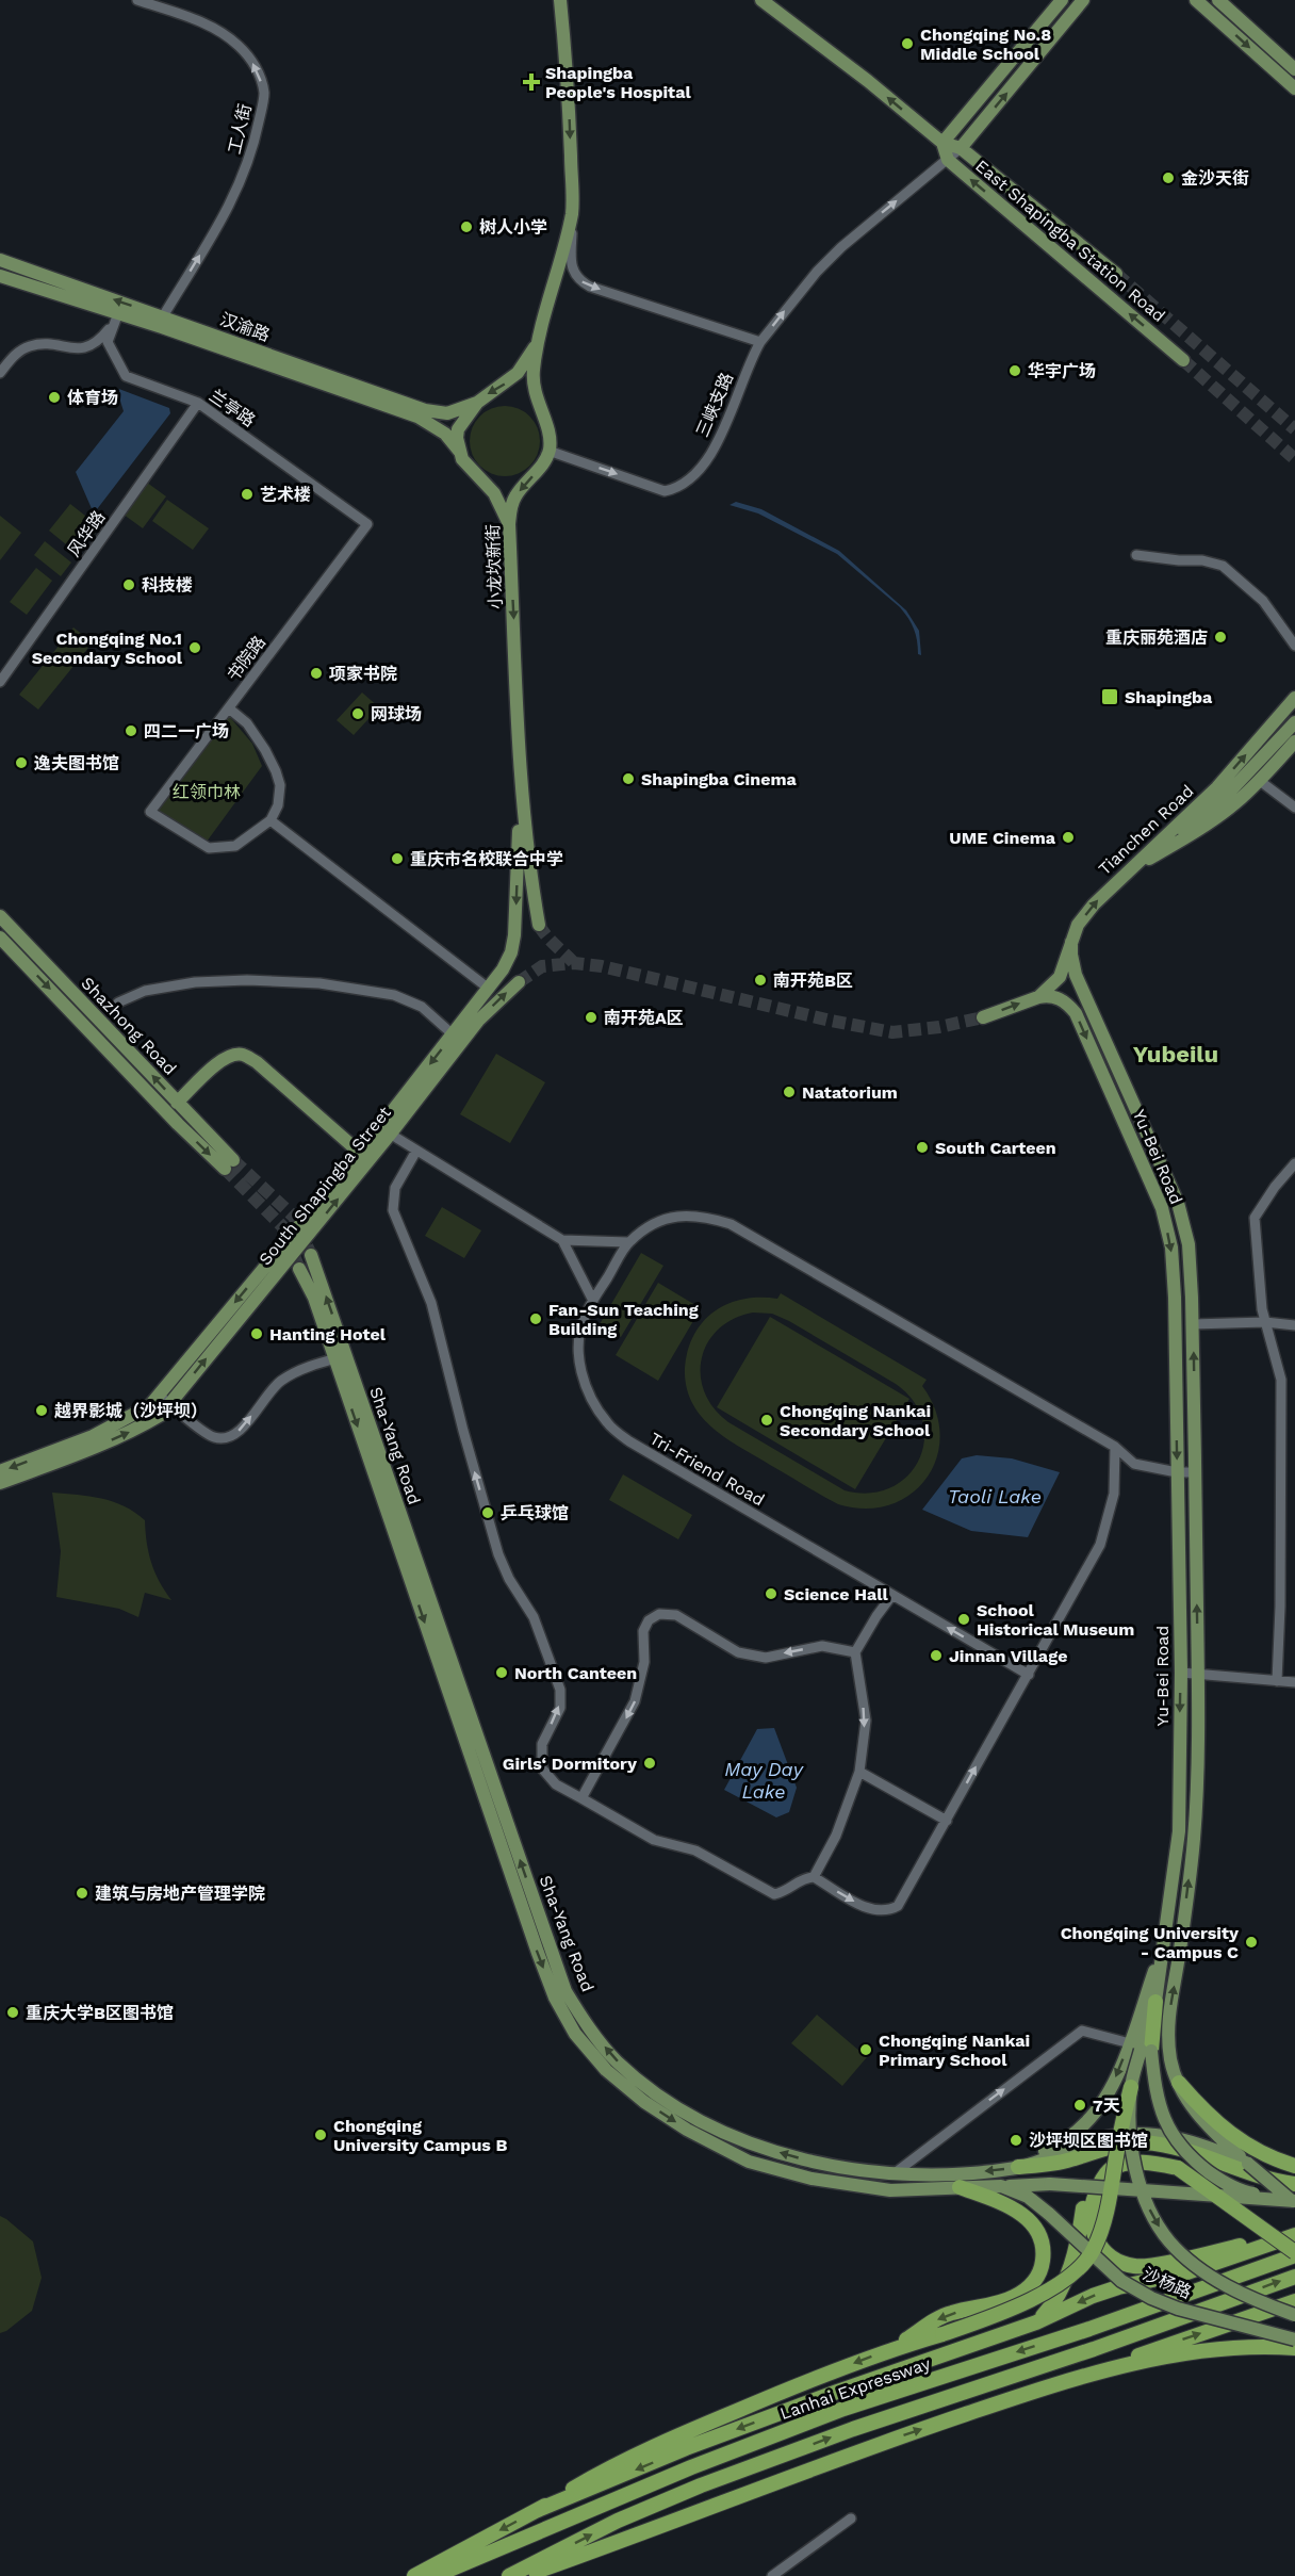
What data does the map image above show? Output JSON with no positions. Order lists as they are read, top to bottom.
{
  "streets": {
    "highway": ["Lanhai Expressway"],
    "main road": [
      "East Shapingba Station Road",
      "汉渝路",
      "小龙坎新街",
      "Tianchen Road",
      "Shazhong Road",
      "Yu-Bei Road",
      "South Shapingba Street",
      "Sha-Yang Road",
      "沙杨路"
    ],
    "street": [
      "工人街",
      "三峡支路",
      "兰亭路",
      "风华路",
      "书院路",
      "Tri-Friend Road"
    ]
  },
  "crossings": [
    ["工人街", "汉渝路"],
    ["East Shapingba Station Road", "三峡支路"],
    ["汉渝路", "兰亭路"],
    ["汉渝路", "小龙坎新街"],
    ["三峡支路", "小龙坎新街"],
    ["兰亭路", "风华路"],
    ["兰亭路", "书院路"],
    ["小龙坎新街", "South Shapingba Street"],
    ["Tianchen Road", "Yu-Bei Road"],
    ["Yu-Bei Road", "Sha-Yang Road"],
    ["Sha-Yang Road", "沙杨路"]
  ],
  "one_way": ["三峡支路"],
  "districts": ["Yubeilu"],
  "water": ["Taoli Lake", "May Day Lake"],
  "parks": ["红领巾林"],
  "places": {
    "other": [
      "Chongqing No.8 Middle School",
      "金沙天街",
      "树人小学",
      "华宇广场",
      "体育场",
      "艺术楼",
      "科技楼",
      "重庆丽苑酒店",
      "Chongqing No.1 Secondary School",
      "项家书院",
      "网球场",
      "四二一广场",
      "逸夫图书馆",
      "Shapingba Cinema",
      "UME Cinema",
      "重庆市名校联合中学",
      "南开苑B区",
      "南开苑A区",
      "Natatorium",
      "South Carteen",
      "Fan-Sun Teaching Building",
      "Hanting Hotel",
      "越界影城（沙坪坝）",
      "Chongqing Nankai Secondary School",
      "乒乓球馆",
      "Science Hall",
      "School Historical Museum",
      "Jinnan Village",
      "North Canteen",
      "Girls‘ Dormitory",
      "建筑与房地产管理学院",
      "Chongqing University - Campus C",
      "重庆大学B区图书馆",
      "Chongqing Nankai Primary School",
      "7天",
      "Chongqing University Campus B",
      "沙坪坝区图书馆"
    ],
    "health": ["Shapingba People's Hospital"],
    "transit": ["Shapingba"]
  }
}
